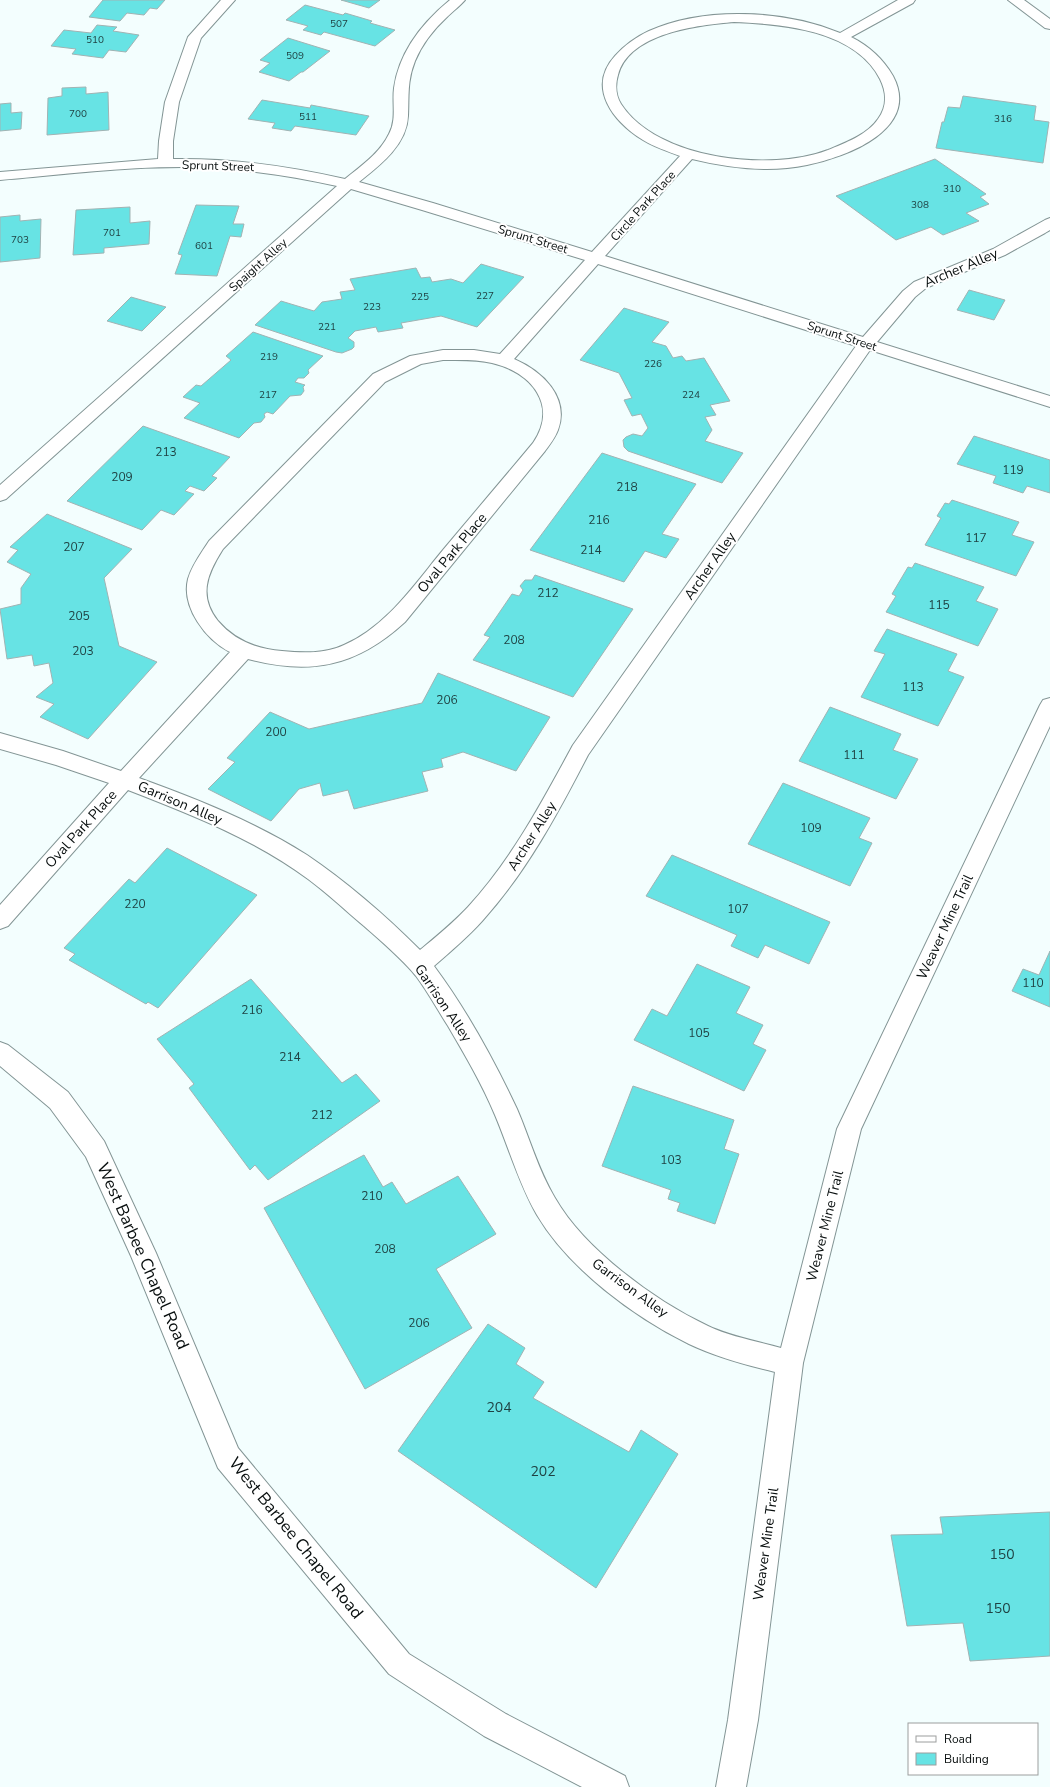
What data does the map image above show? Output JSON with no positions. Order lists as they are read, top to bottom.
{
  "streets": {
    "street": [
      "Sprunt Street",
      "Circle Park Place",
      "Spaight Alley",
      "Archer Alley",
      "Oval Park Place",
      "Garrison Alley",
      "Weaver Mine Trail",
      "West Barbee Chapel Road"
    ]
  },
  "crossings": [
    ["Sprunt Street", "Circle Park Place"],
    ["Sprunt Street", "Spaight Alley"],
    ["Sprunt Street", "Archer Alley"],
    ["Archer Alley", "Garrison Alley"],
    ["Oval Park Place", "Garrison Alley"],
    ["Garrison Alley", "Weaver Mine Trail"]
  ],
  "house_numbers": [
    "507",
    "510",
    "509",
    "700",
    "511",
    "316",
    "310",
    "308",
    "701",
    "703",
    "601",
    "227",
    "225",
    "223",
    "221",
    "219",
    "226",
    "217",
    "224",
    "213",
    "119",
    "209",
    "218",
    "216",
    "117",
    "207",
    "214",
    "212",
    "115",
    "205",
    "208",
    "203",
    "113",
    "206",
    "200",
    "111",
    "109",
    "220",
    "107",
    "110",
    "216",
    "105",
    "214",
    "212",
    "103",
    "210",
    "208",
    "206",
    "204",
    "202",
    "150",
    "150"
  ],
  "legend": ["Road", "Building"]
}
